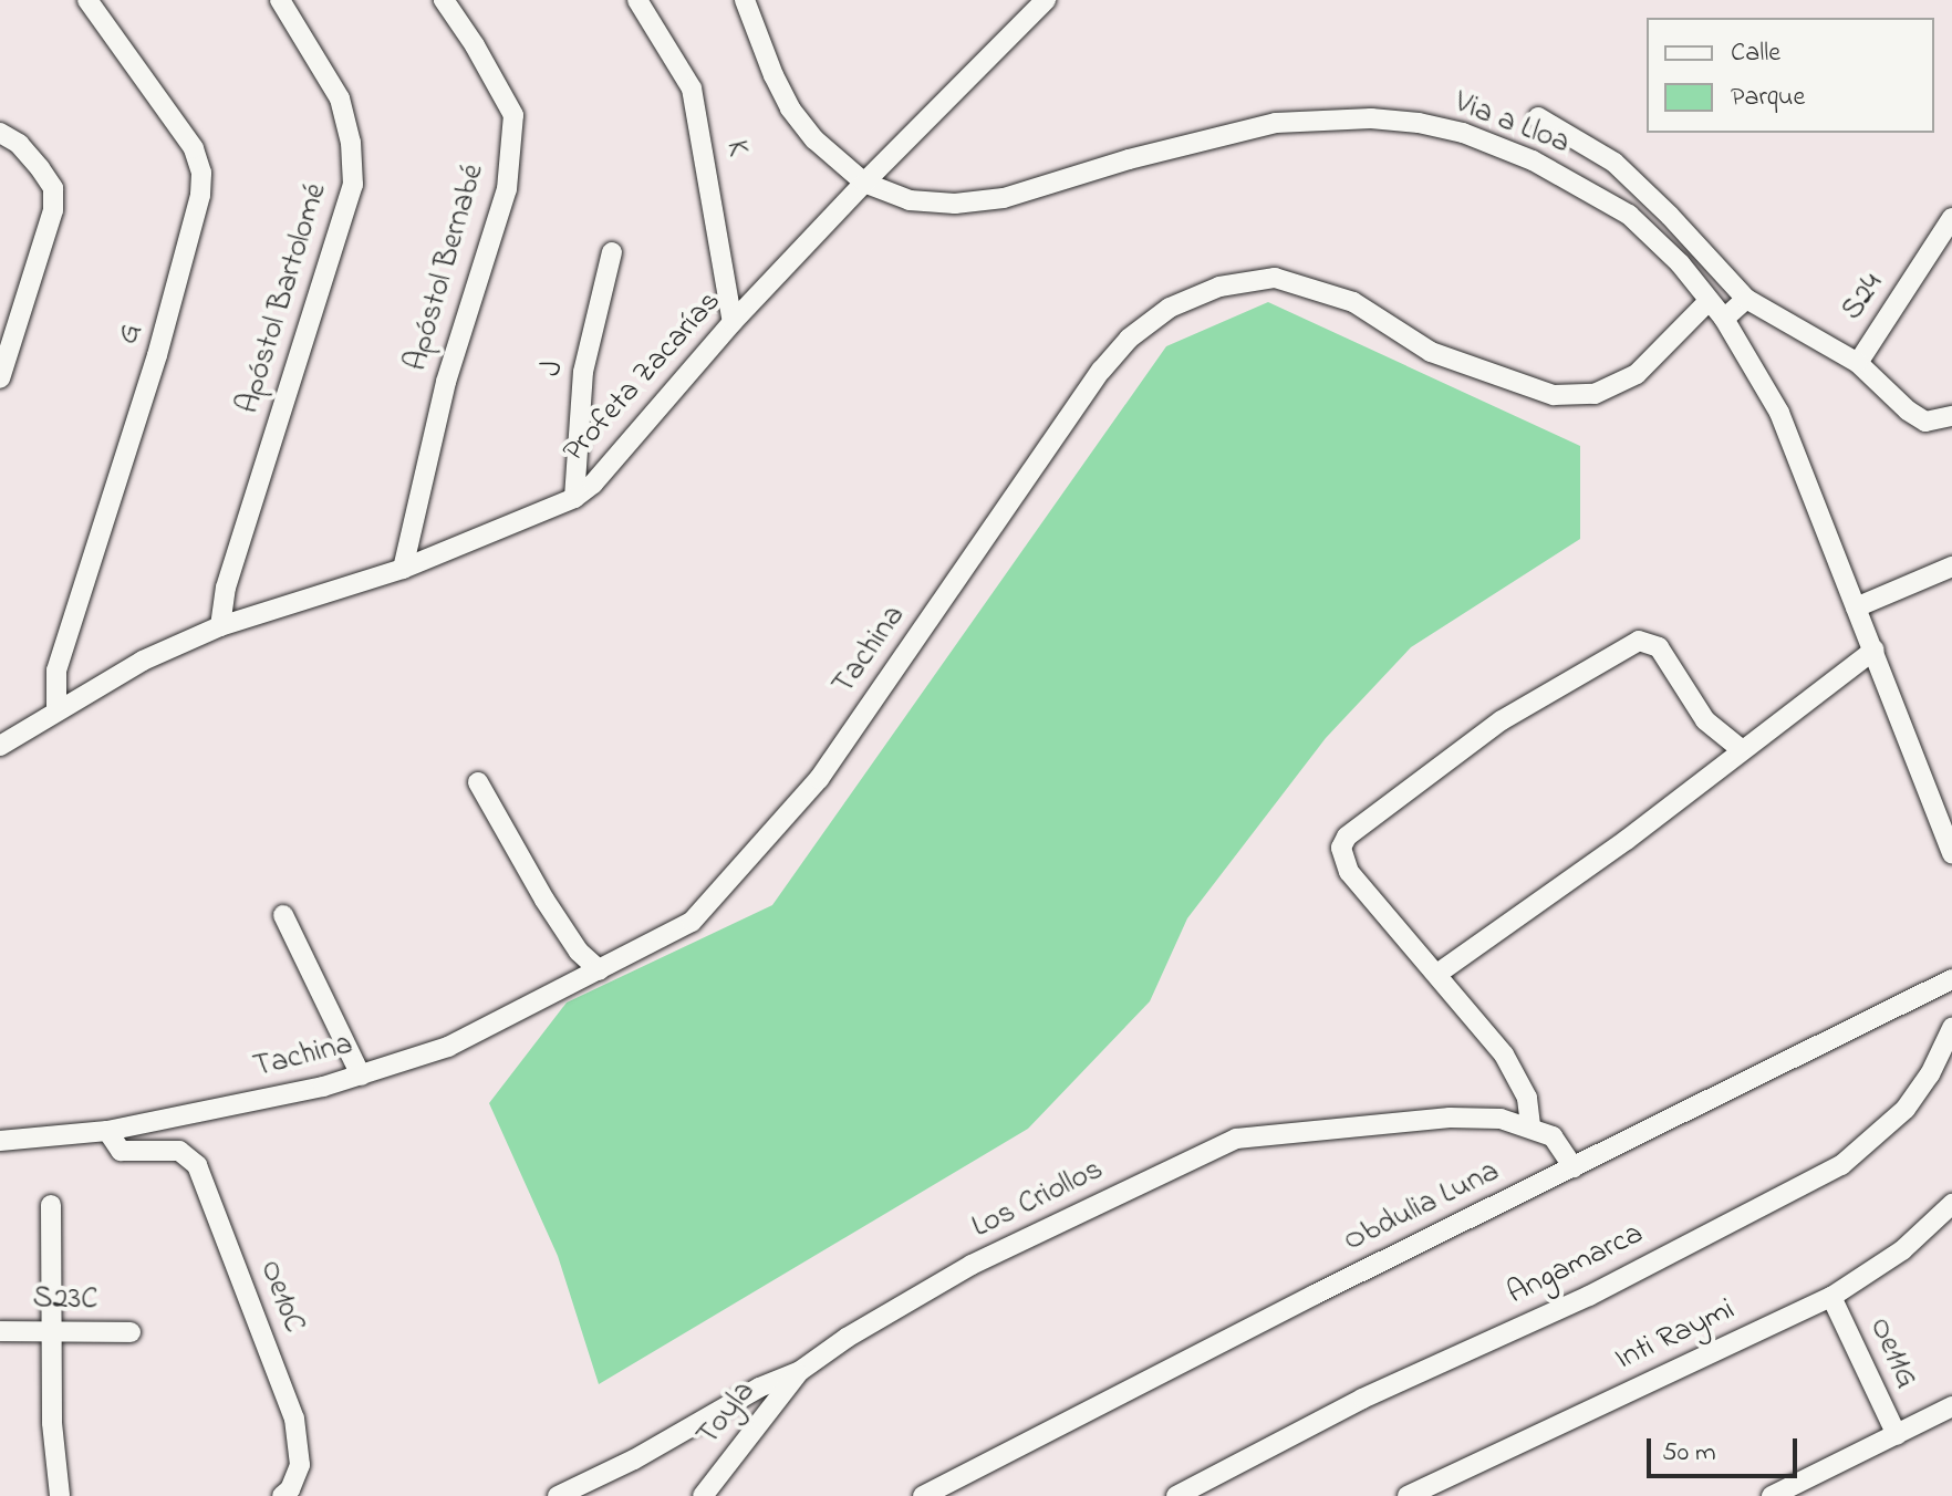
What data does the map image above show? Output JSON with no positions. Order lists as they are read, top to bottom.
{
  "streets": {
    "street": [
      "Via a Lloa",
      "K",
      "Apóstol Bernabé",
      "S24",
      "Apóstol Bartolomé",
      "G",
      "J",
      "Profeta Zacarías",
      "Tachina",
      "Los Criollos",
      "Obdulia Luna",
      "Angamarca",
      "Oe10C",
      "S23C",
      "Inti Raymi",
      "Oe11G",
      "Toyla"
    ]
  },
  "crossings": [
    ["Via a Lloa", "Profeta Zacarías"],
    ["Via a Lloa", "Tachina"],
    ["K", "Profeta Zacarías"],
    ["Apóstol Bernabé", "Profeta Zacarías"],
    ["Apóstol Bartolomé", "Profeta Zacarías"],
    ["G", "Profeta Zacarías"],
    ["J", "Profeta Zacarías"],
    ["Tachina", "Oe10C"],
    ["Los Criollos", "Toyla"],
    ["Inti Raymi", "Oe11G"]
  ],
  "legend": ["Calle", "Parque"],
  "scale_bar": "50 m"
}
